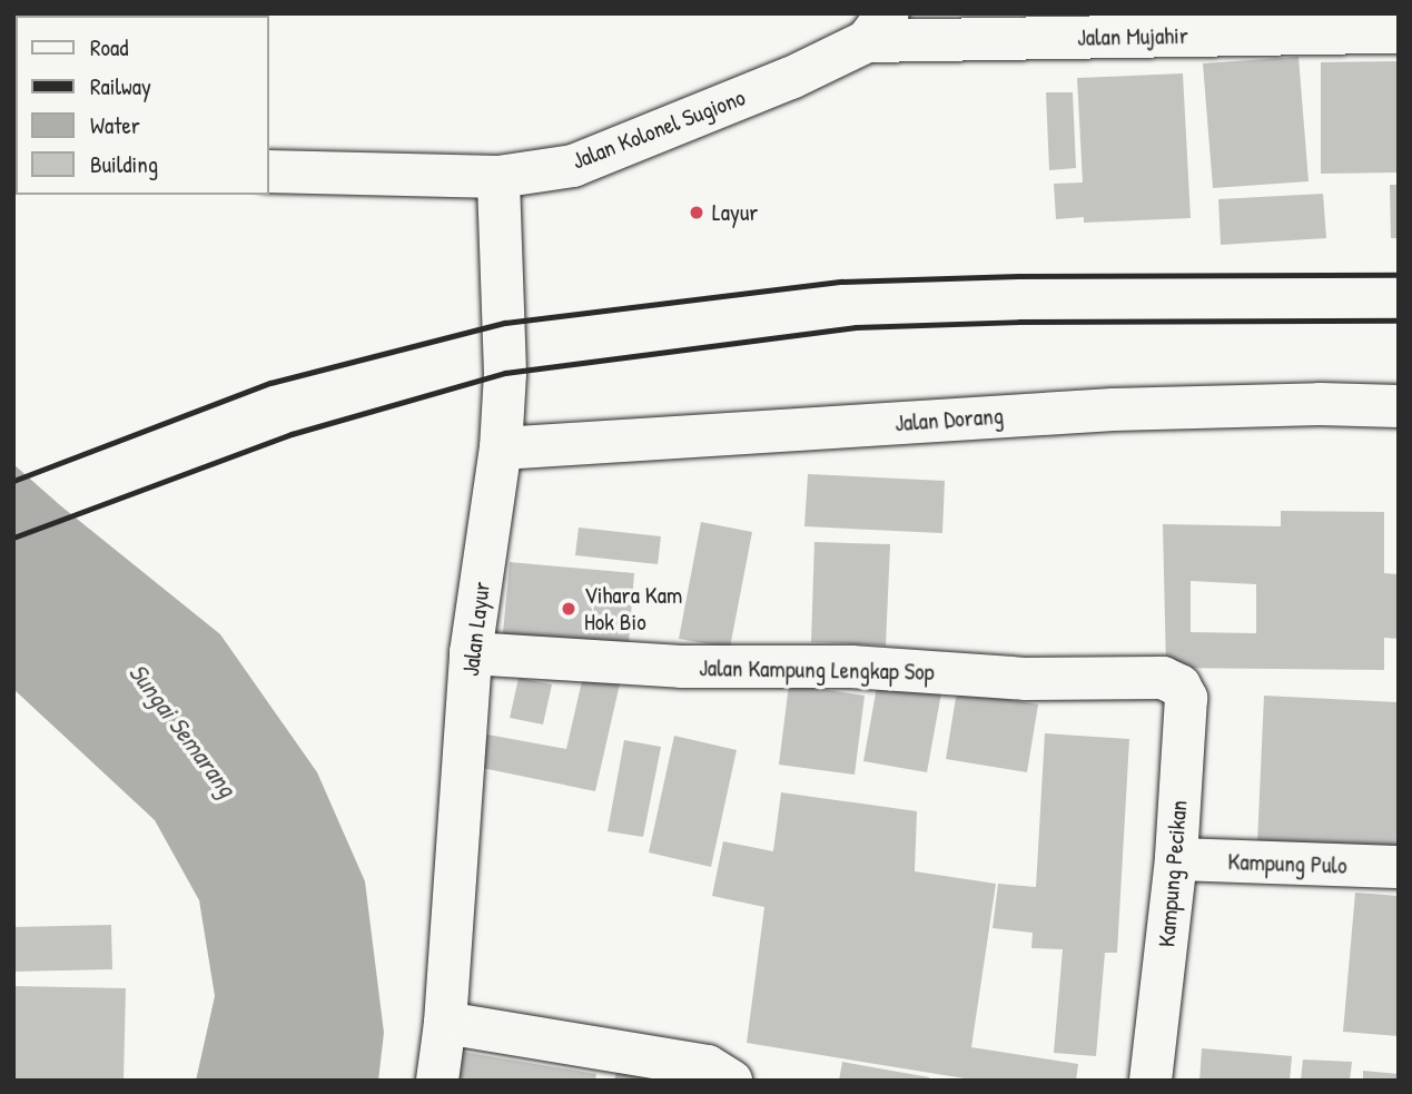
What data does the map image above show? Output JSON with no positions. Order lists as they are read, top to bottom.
{
  "streets": {
    "street": [
      "Jalan Mujahir",
      "Jalan Kolonel Sugiono",
      "Jalan Dorang",
      "Jalan Layur",
      "Jalan Kampung Lengkap Sop",
      "Kampung Pulo",
      "Kampung Pecikan"
    ]
  },
  "crossings": [
    ["Jalan Mujahir", "Jalan Kolonel Sugiono"],
    ["Jalan Kolonel Sugiono", "Jalan Layur"],
    ["Jalan Dorang", "Jalan Layur"],
    ["Jalan Layur", "Jalan Kampung Lengkap Sop"],
    ["Jalan Kampung Lengkap Sop", "Kampung Pecikan"],
    ["Kampung Pulo", "Kampung Pecikan"]
  ],
  "water": ["Sungai Semarang"],
  "places": ["Layur", "Vihara Kam Hok Bio"],
  "legend": [
    "Road",
    "Railway",
    "Water",
    "Building"
  ]
}
